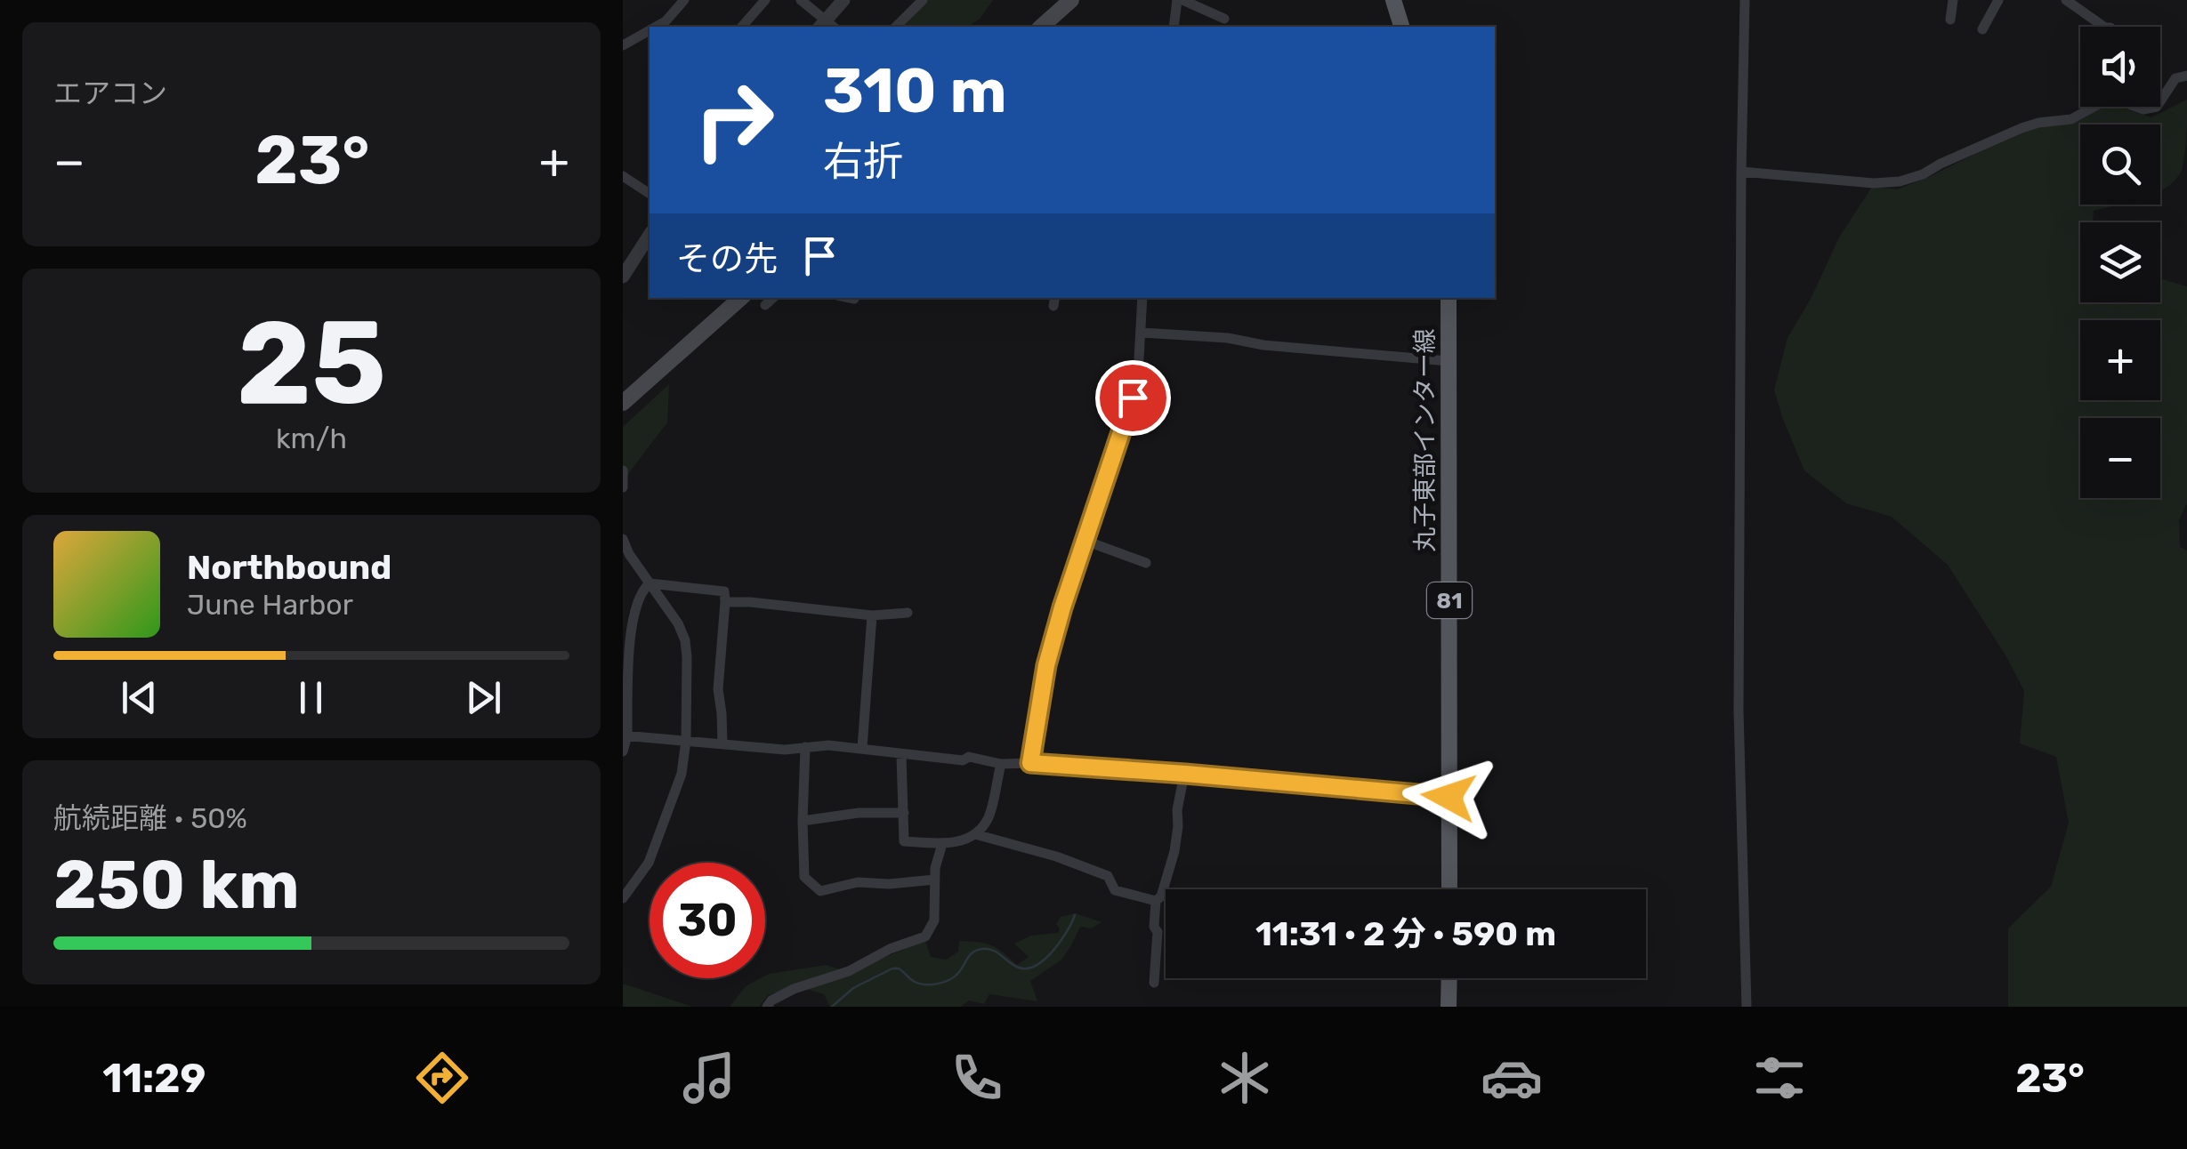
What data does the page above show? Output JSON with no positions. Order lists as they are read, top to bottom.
{
  "streets": {
    "main road": ["丸子東部インター線", "81"]
  },
  "page": {
    "tile": [
      "エアコン",
      ["25", "km/h"],
      ["航続距離 · 50%", "250 km"]
    ],
    "map_buttons": ["+", "−"],
    "turn": ["310 m", "右折"],
    "heat": ["−", "23°", "+"],
    "then": "その先",
    "song": ["Northbound", "June Harbor"],
    "limit": "30",
    "trip": "11:31 · 2 分 · 590 m",
    "tabs": ["11:29", "23°"]
  }
}
